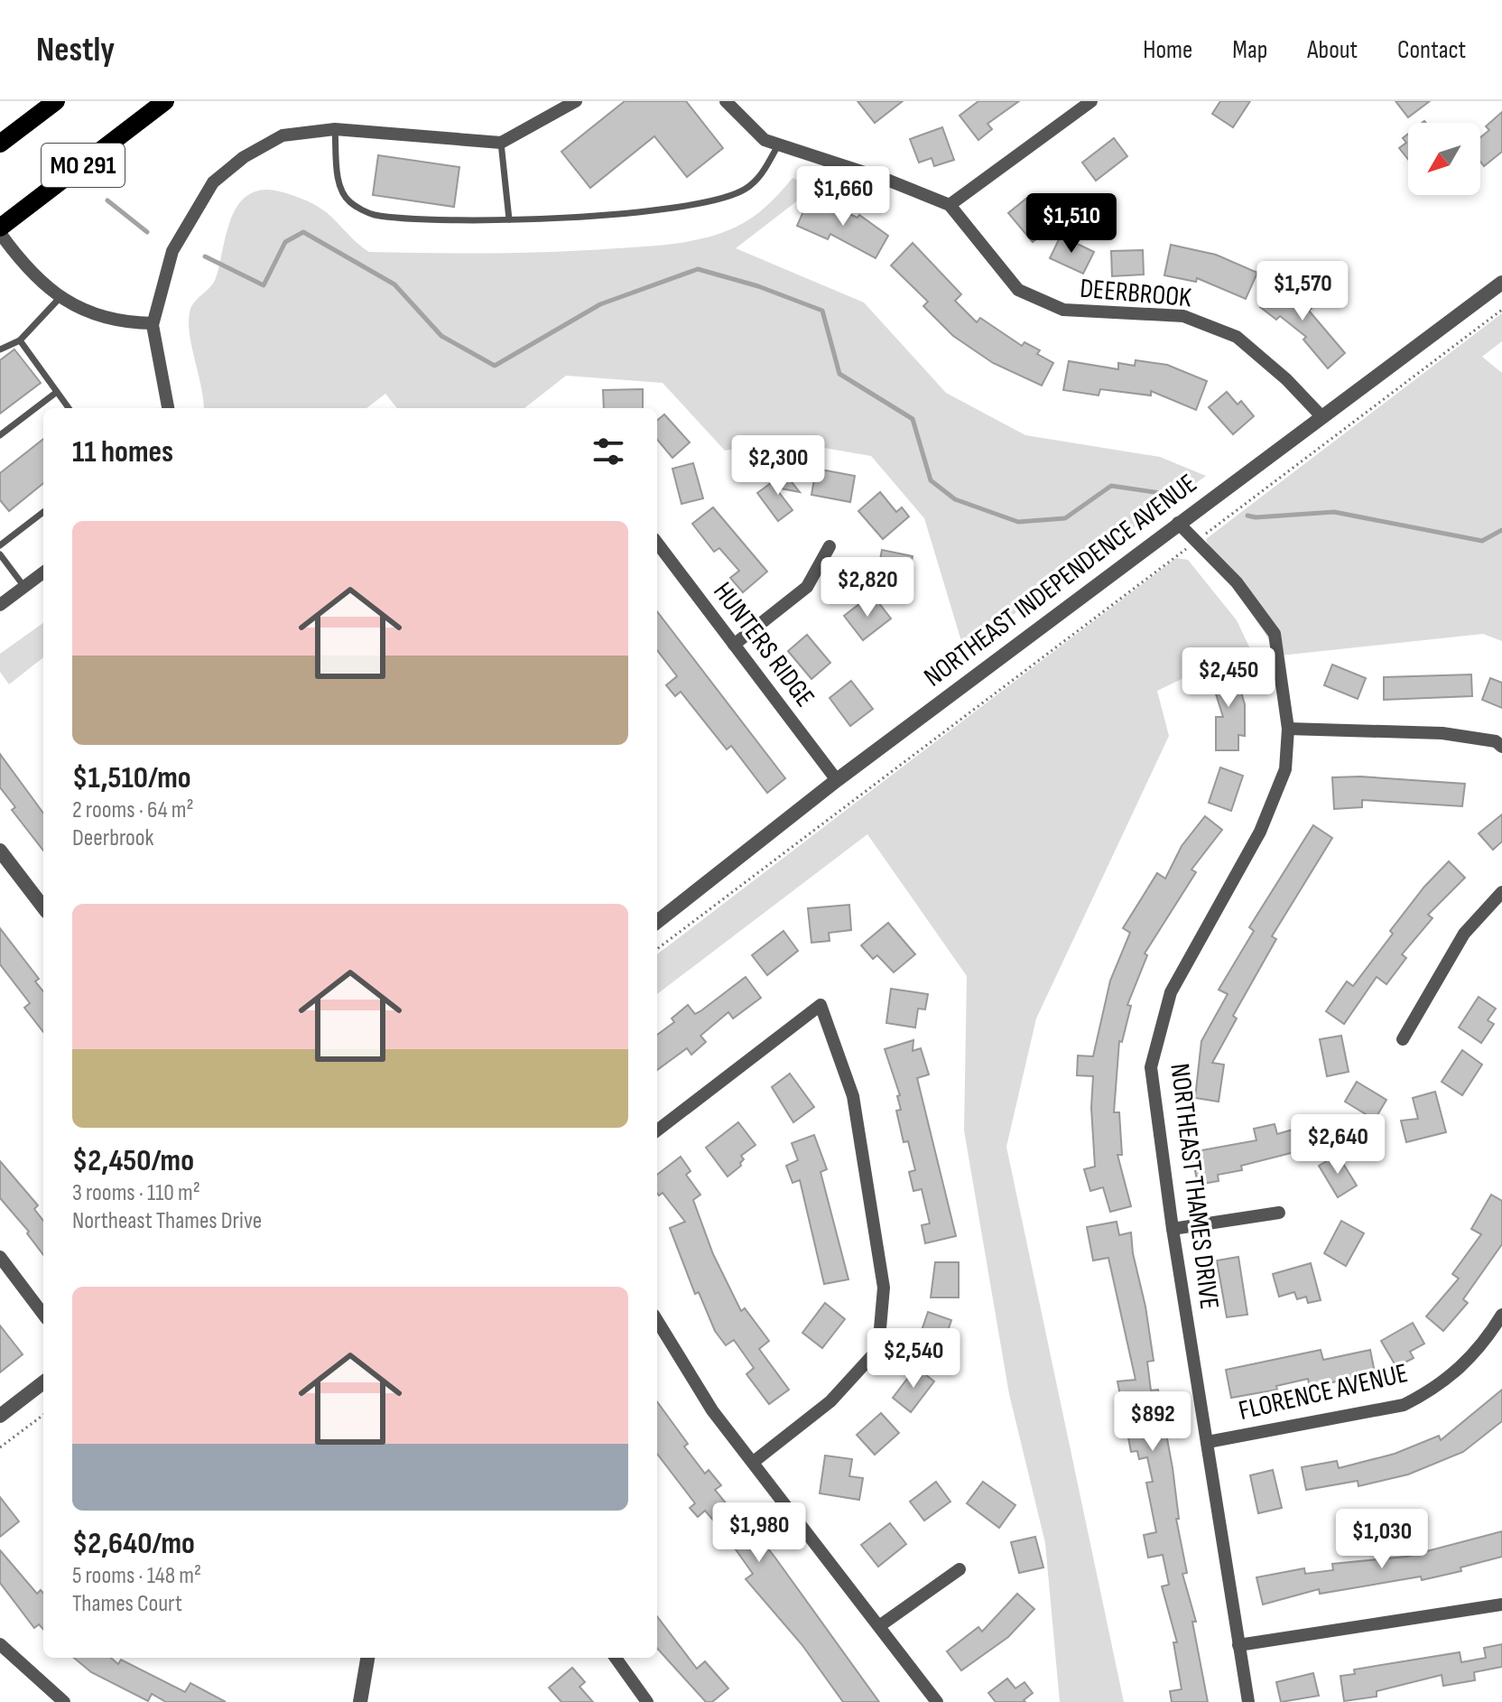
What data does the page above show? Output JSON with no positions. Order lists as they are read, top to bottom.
{
  "streets": {
    "main road": ["MO 291"],
    "street": [
      "DEERBROOK",
      "NORTHEAST INDEPENDENCE AVENUE",
      "HUNTERS RIDGE",
      "NORTHEAST THAMES DRIVE",
      "FLORENCE AVENUE"
    ]
  },
  "crossings": [
    ["DEERBROOK", "NORTHEAST INDEPENDENCE AVENUE"],
    ["NORTHEAST INDEPENDENCE AVENUE", "HUNTERS RIDGE"],
    ["NORTHEAST INDEPENDENCE AVENUE", "NORTHEAST THAMES DRIVE"],
    ["NORTHEAST THAMES DRIVE", "FLORENCE AVENUE"]
  ],
  "north": "bottom left",
  "page": {
    "header": "Nestly",
    "nav": [
      "Home",
      "Map",
      "About",
      "Contact"
    ],
    "price": [
      "$1,660",
      "$1,510",
      "$1,570",
      "$2,300",
      "$2,820",
      "$2,450",
      "$2,640",
      "$2,540",
      "$892",
      "$1,980",
      "$1,030"
    ],
    "heading": "11 homes",
    "list": [
      {
        "name": "$1,510/mo",
        "note": "2 rooms · 64 m² · Deerbrook"
      },
      {
        "name": "$2,450/mo",
        "note": "3 rooms · 110 m² · Northeast Thames Drive"
      },
      {
        "name": "$2,640/mo",
        "note": "5 rooms · 148 m² · Thames Court"
      }
    ]
  }
}
